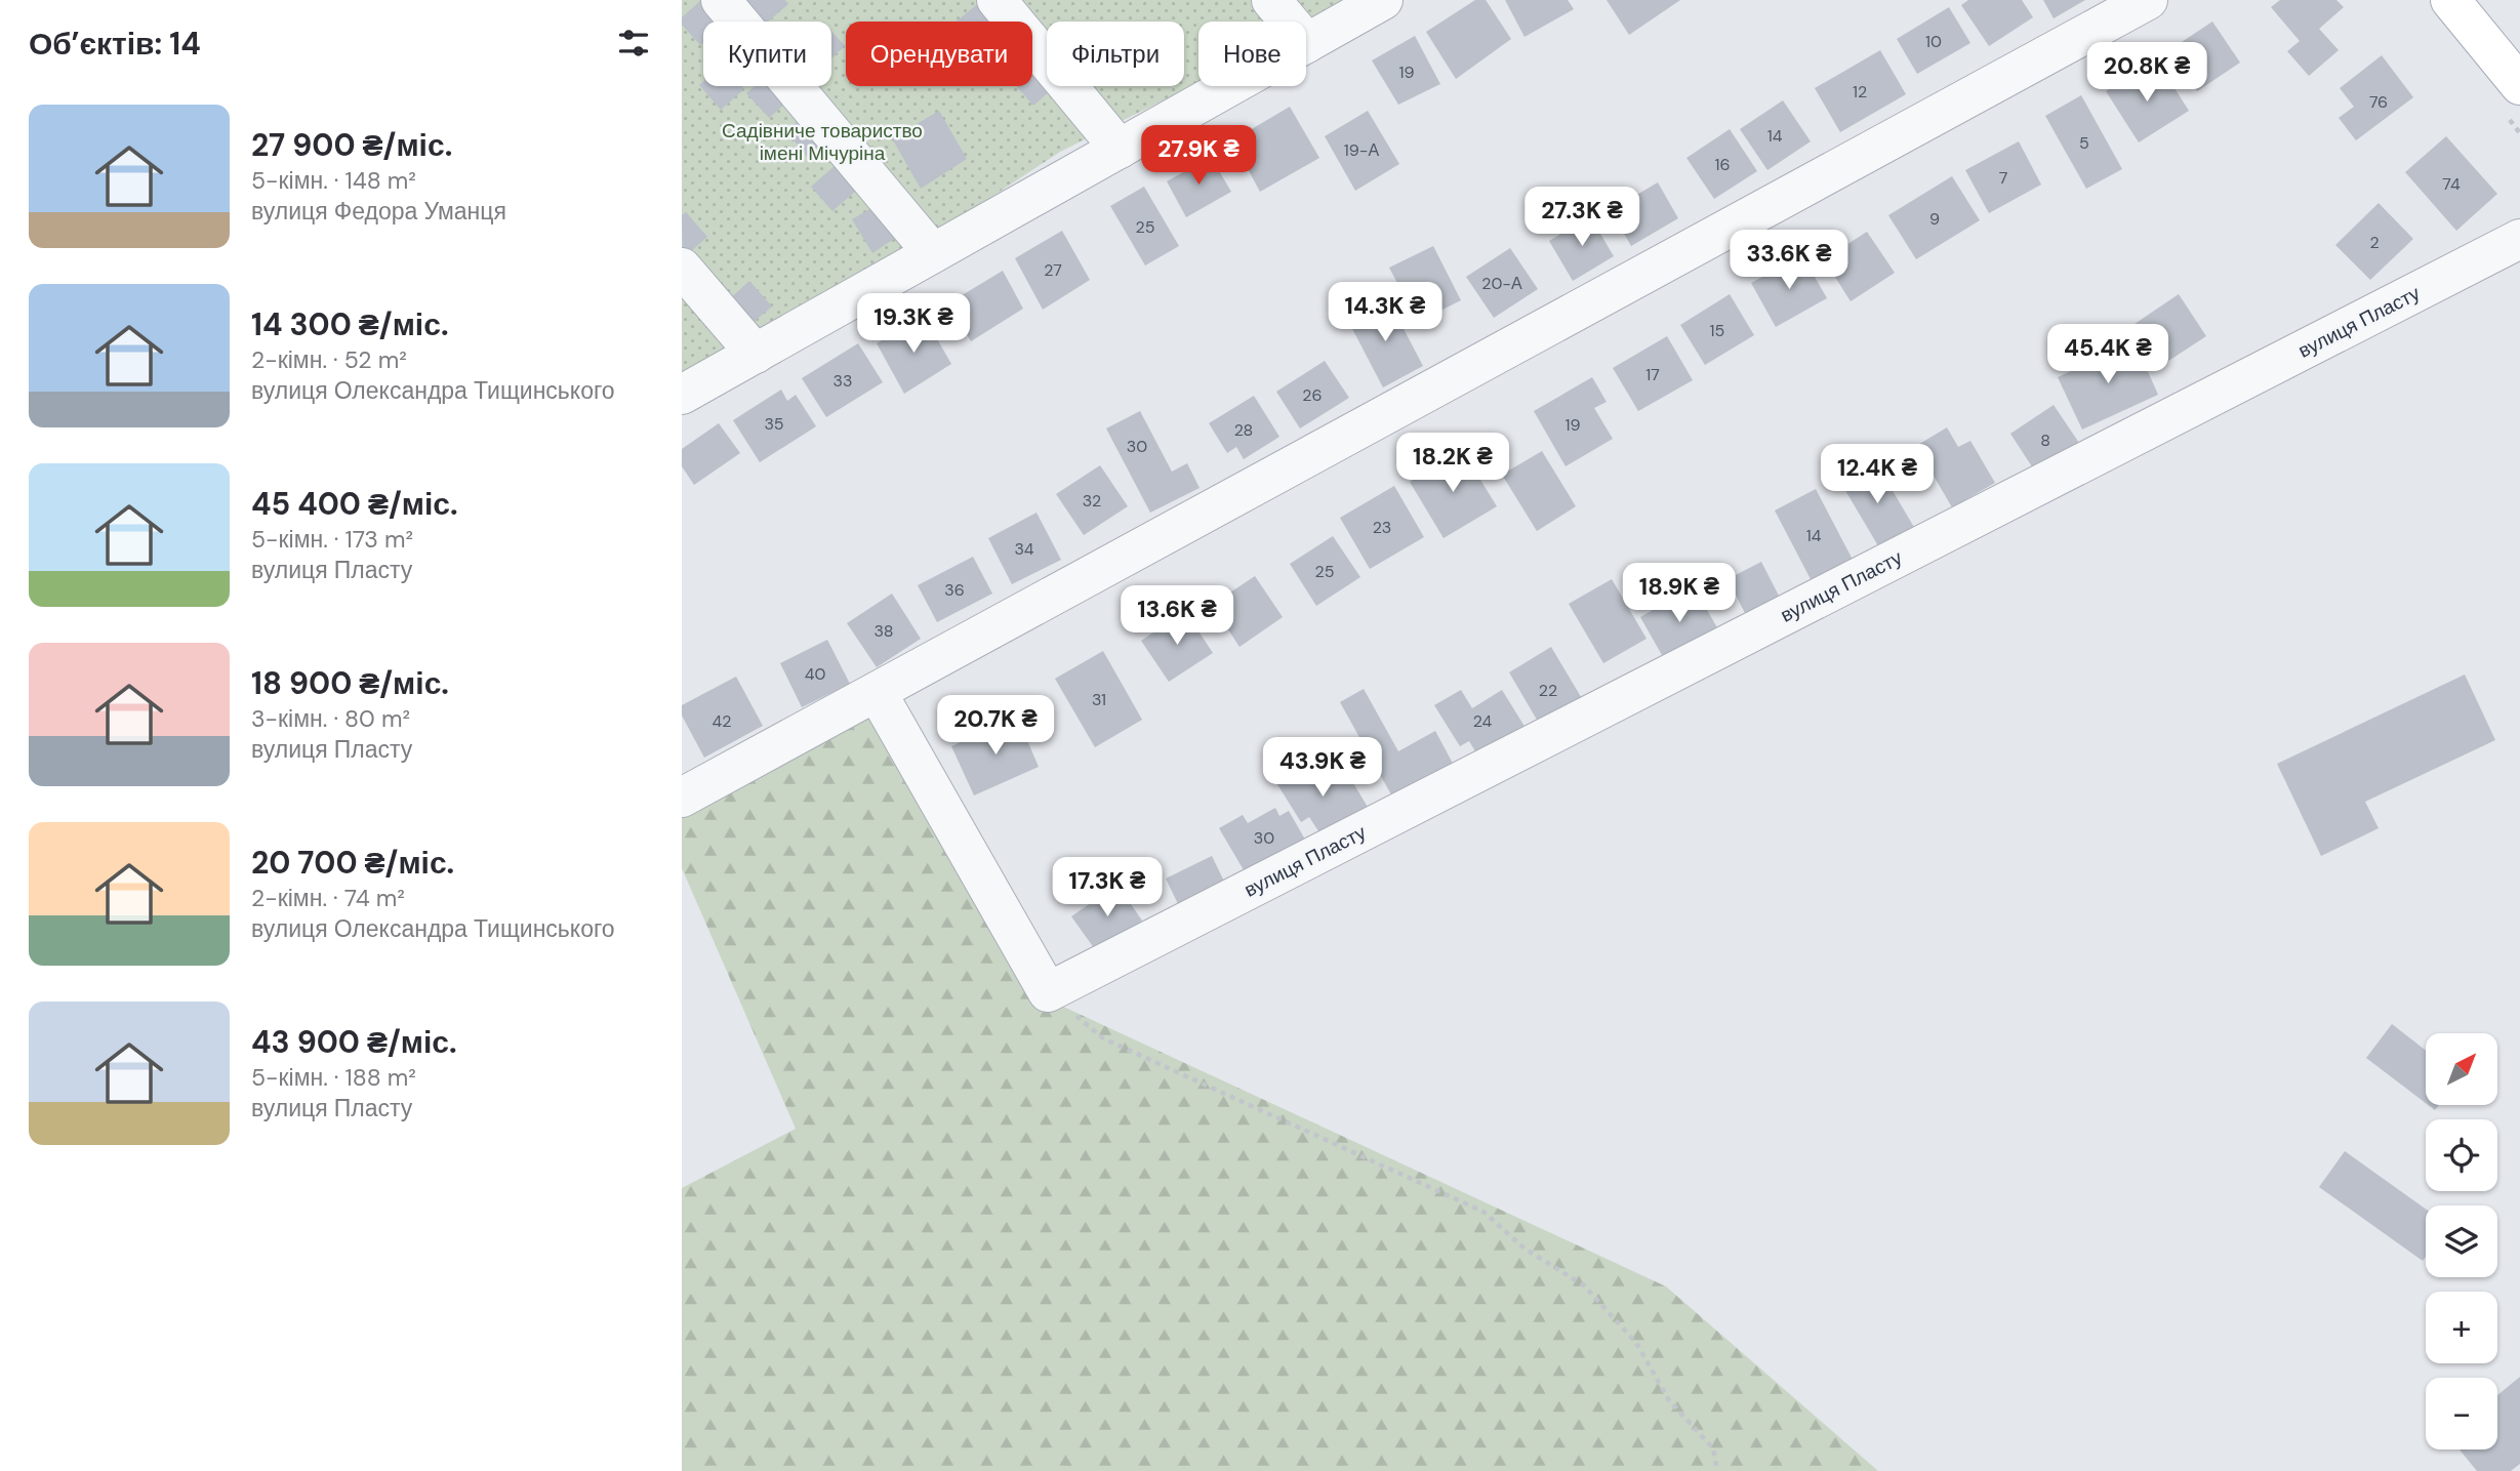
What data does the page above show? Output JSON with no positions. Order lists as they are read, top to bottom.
{
  "streets": {
    "street": ["вулиця Пласту"]
  },
  "parks": ["Садівниче товариство імені Мічуріна"],
  "house_numbers": [
    "10",
    "19",
    "12",
    "76",
    "14",
    "5",
    "19-А",
    "16",
    "7",
    "74",
    "9",
    "25",
    "2",
    "27",
    "20-А",
    "15",
    "17",
    "33",
    "26",
    "35",
    "19",
    "28",
    "8",
    "30",
    "32",
    "23",
    "14",
    "34",
    "25",
    "36",
    "38",
    "40",
    "22",
    "31",
    "42",
    "24",
    "30"
  ],
  "north": "top right",
  "page": {
    "heading": "Об’єктів: 14",
    "chip": [
      "Купити",
      "Орендувати",
      "Фільтри",
      "Нове"
    ],
    "price": [
      "20.8K ₴",
      "27.9K ₴",
      "27.3K ₴",
      "33.6K ₴",
      "14.3K ₴",
      "19.3K ₴",
      "45.4K ₴",
      "18.2K ₴",
      "12.4K ₴",
      "18.9K ₴",
      "13.6K ₴",
      "20.7K ₴",
      "43.9K ₴",
      "17.3K ₴"
    ],
    "list": [
      {
        "name": "27 900 ₴/міс.",
        "note": "5-кімн. · 148 m² · вулиця Федора Уманця"
      },
      {
        "name": "14 300 ₴/міс.",
        "note": "2-кімн. · 52 m² · вулиця Олександра Тищинського"
      },
      {
        "name": "45 400 ₴/міс.",
        "note": "5-кімн. · 173 m² · вулиця Пласту"
      },
      {
        "name": "18 900 ₴/міс.",
        "note": "3-кімн. · 80 m² · вулиця Пласту"
      },
      {
        "name": "20 700 ₴/міс.",
        "note": "2-кімн. · 74 m² · вулиця Олександра Тищинського"
      },
      {
        "name": "43 900 ₴/міс.",
        "note": "5-кімн. · 188 m² · вулиця Пласту"
      }
    ],
    "map_buttons": ["+", "−"]
  }
}
